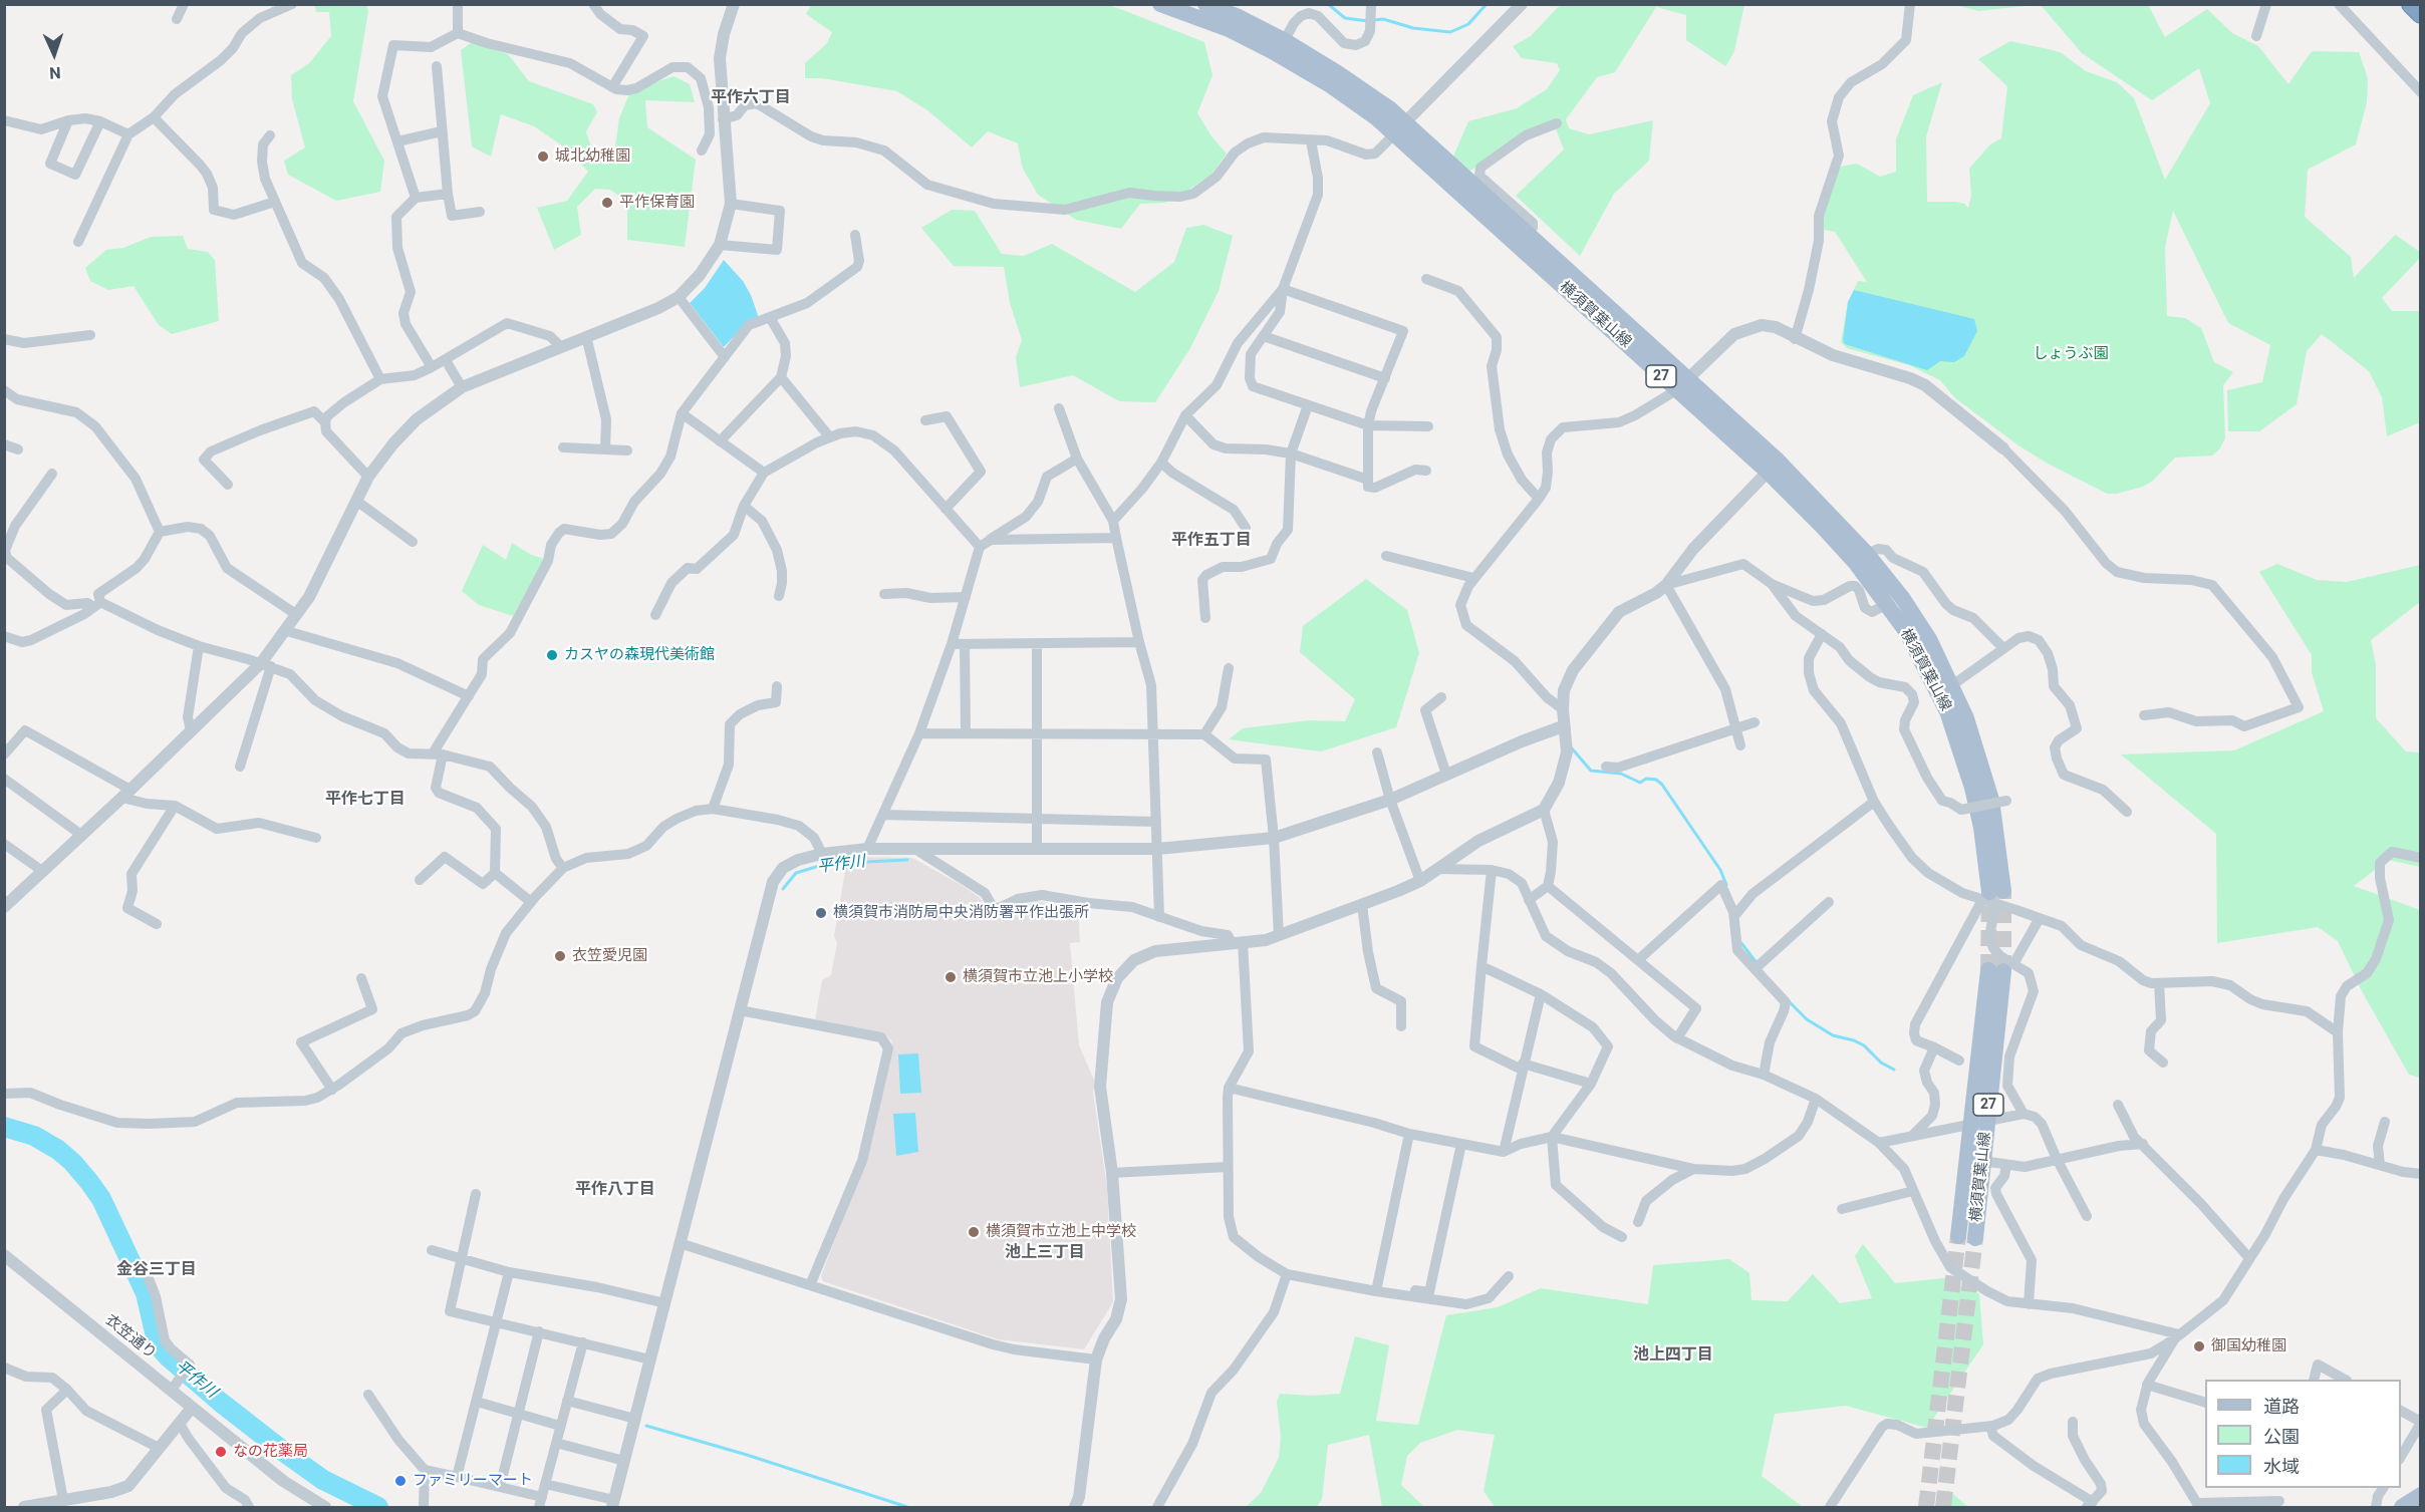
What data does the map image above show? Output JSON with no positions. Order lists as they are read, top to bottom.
{
  "streets": {
    "main road": ["横須賀葉山線", "27"],
    "street": ["衣笠通り"]
  },
  "districts": [
    "平作六丁目",
    "平作五丁目",
    "平作七丁目",
    "平作八丁目",
    "池上三丁目",
    "金谷三丁目",
    "池上四丁目"
  ],
  "water": ["平作川"],
  "parks": ["しょうぶ園"],
  "places": [
    "城北幼稚園",
    "平作保育園",
    "カスヤの森現代美術館",
    "横須賀市消防局中央消防署平作出張所",
    "衣笠愛児園",
    "横須賀市立池上小学校",
    "横須賀市立池上中学校",
    "御国幼稚園",
    "なの花薬局",
    "ファミリーマート"
  ],
  "legend": ["道路", "公園", "水域"],
  "north": "bottom"
}
